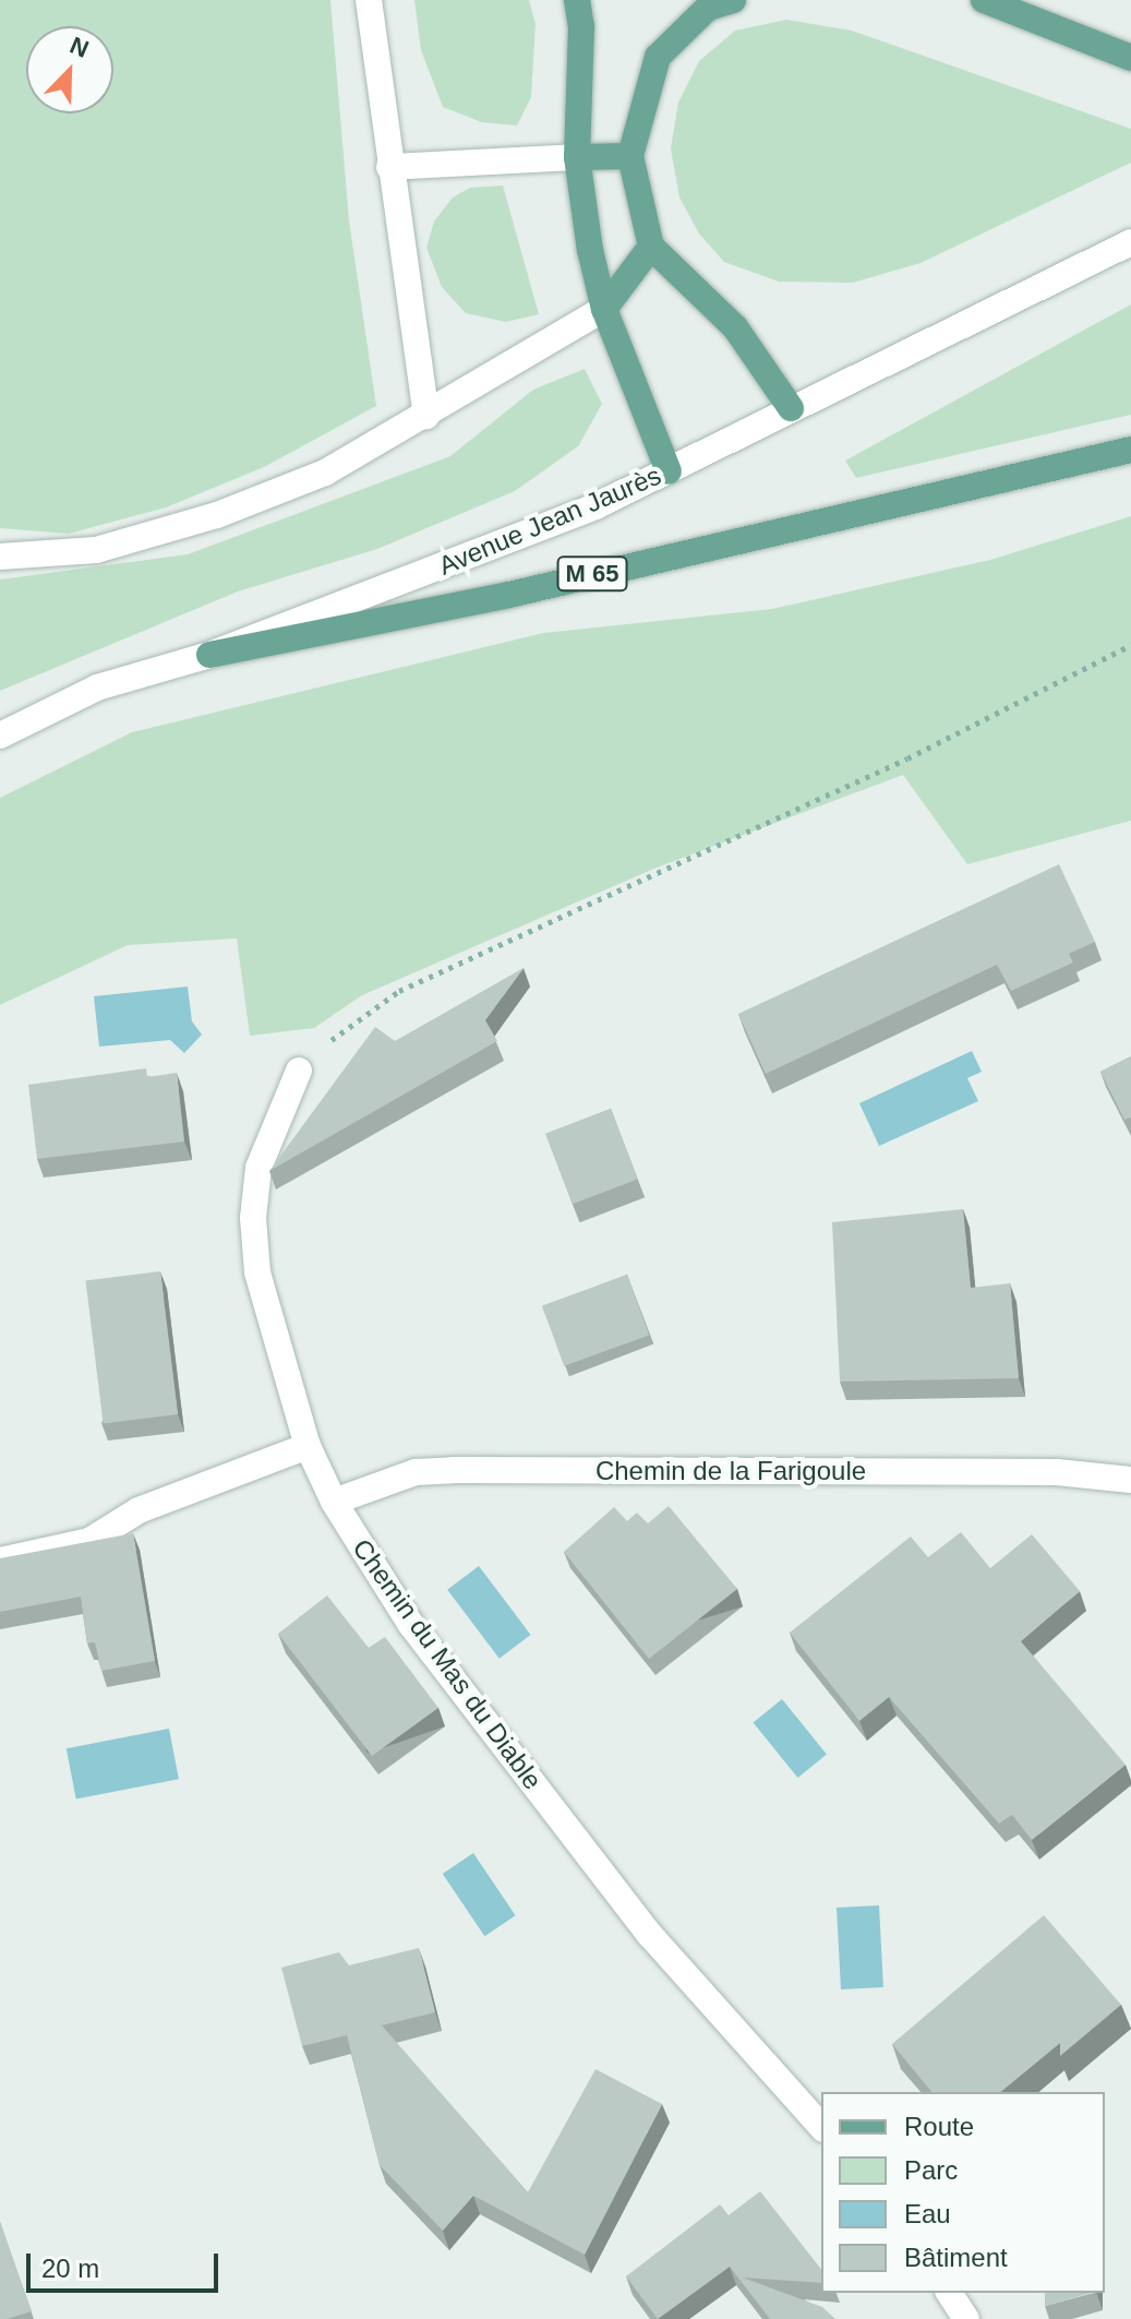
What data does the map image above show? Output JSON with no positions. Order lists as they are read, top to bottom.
{
  "streets": {
    "main road": ["M 65"],
    "street": ["Avenue Jean Jaurès", "Chemin de la Farigoule", "Chemin du Mas du Diable"]
  },
  "crossings": [
    ["Avenue Jean Jaurès", "M 65"],
    ["Chemin de la Farigoule", "Chemin du Mas du Diable"]
  ],
  "legend": [
    "Route",
    "Parc",
    "Eau",
    "Bâtiment"
  ],
  "scale_bar": "20 m",
  "north": "top right"
}
